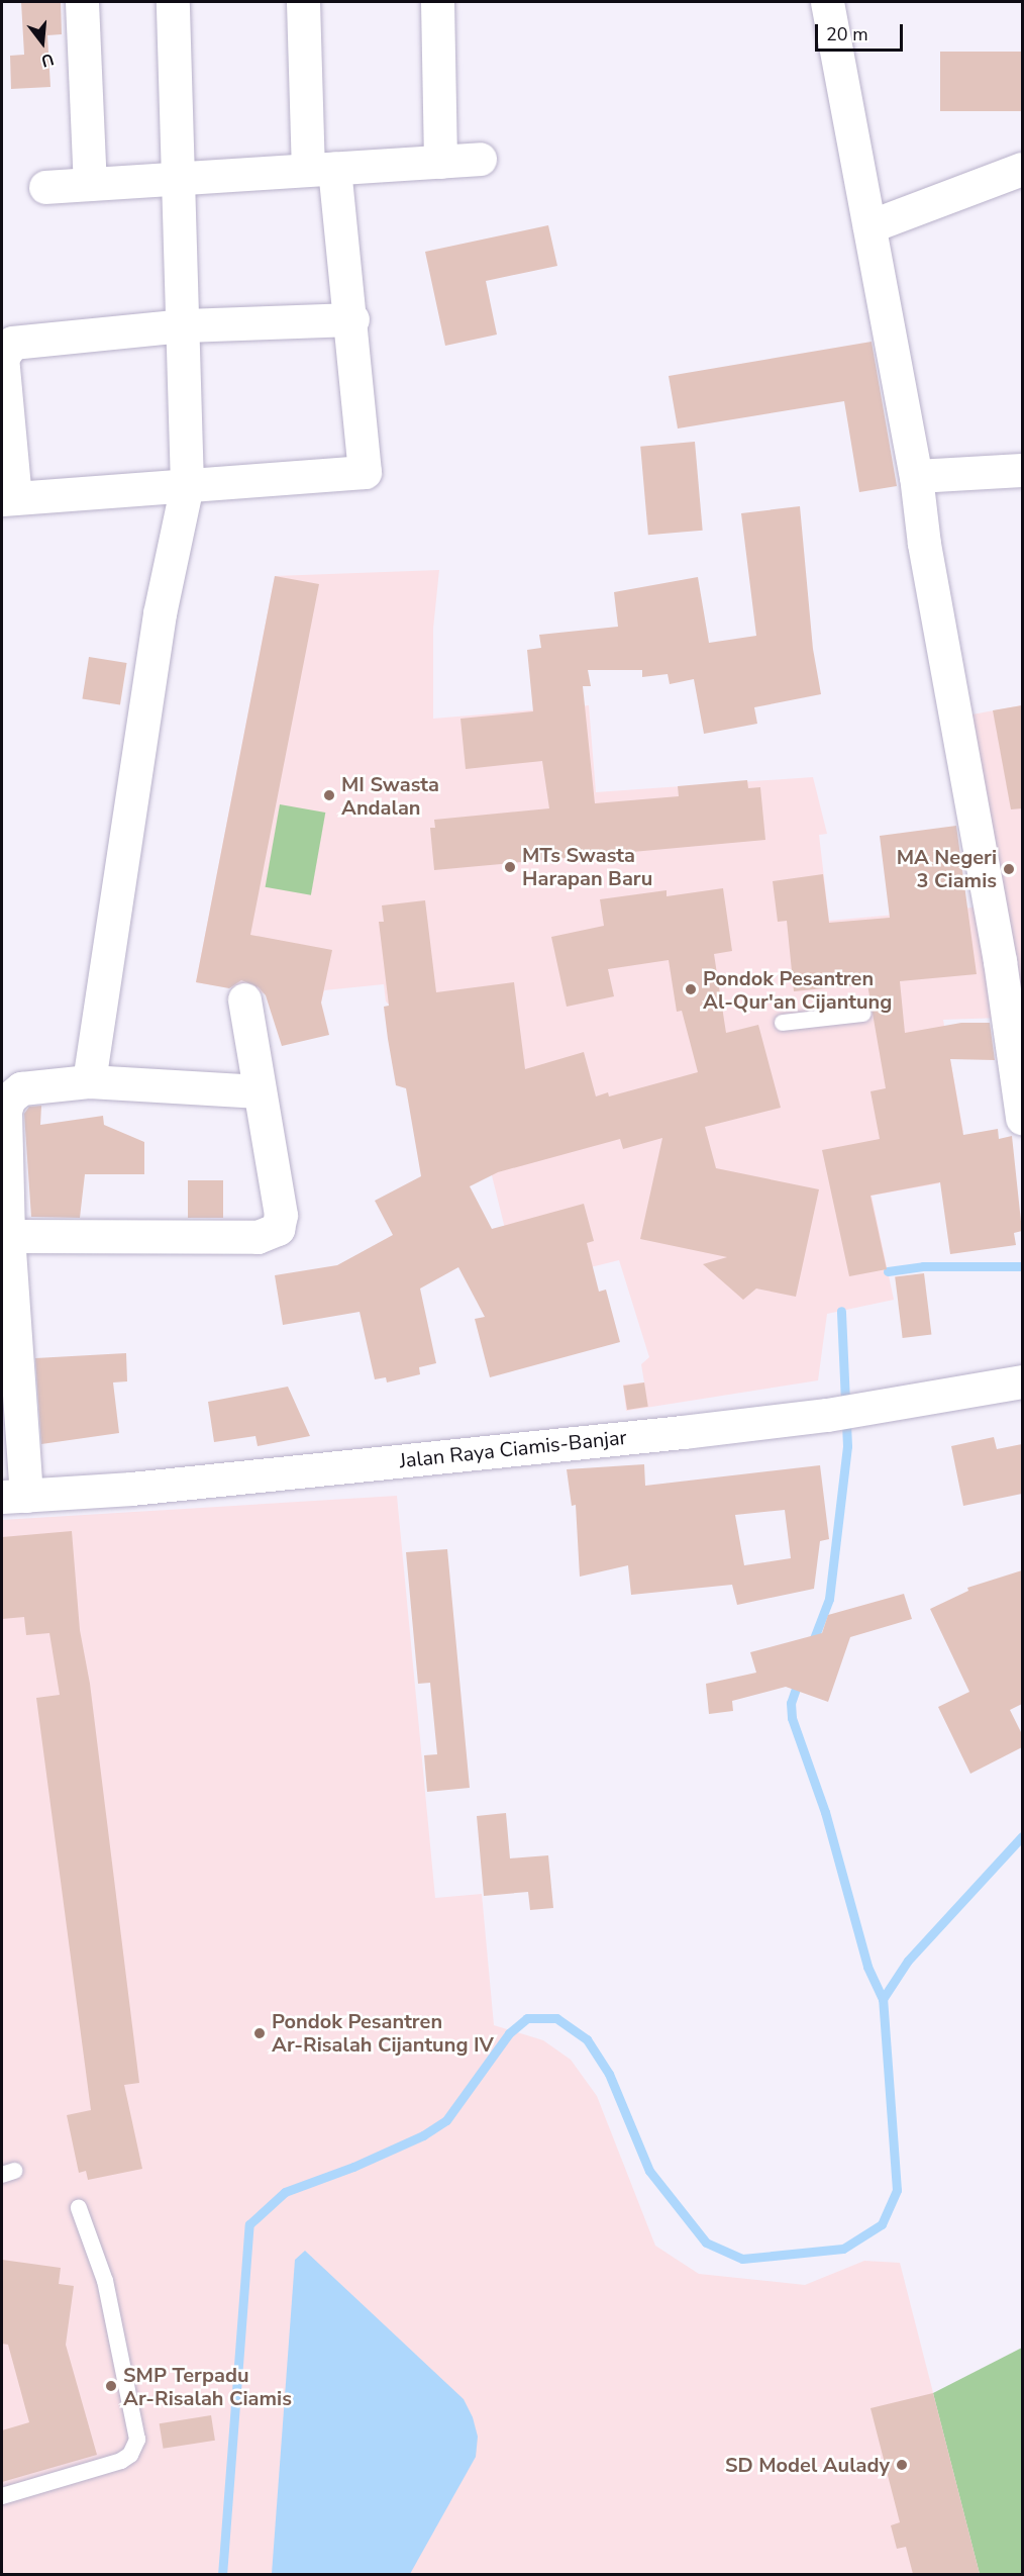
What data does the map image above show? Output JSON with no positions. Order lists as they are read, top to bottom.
{
  "streets": {
    "main road": ["Jalan Raya Ciamis-Banjar"]
  },
  "places": [
    "MI Swasta Andalan",
    "MTs Swasta Harapan Baru",
    "MA Negeri 3 Ciamis",
    "Pondok Pesantren Al-Qur'an Cijantung",
    "Pondok Pesantren Ar-Risalah Cijantung IV",
    "SMP Terpadu Ar-Risalah Ciamis",
    "SD Model Aulady"
  ],
  "scale_bar": "20 m",
  "north": "bottom"
}
